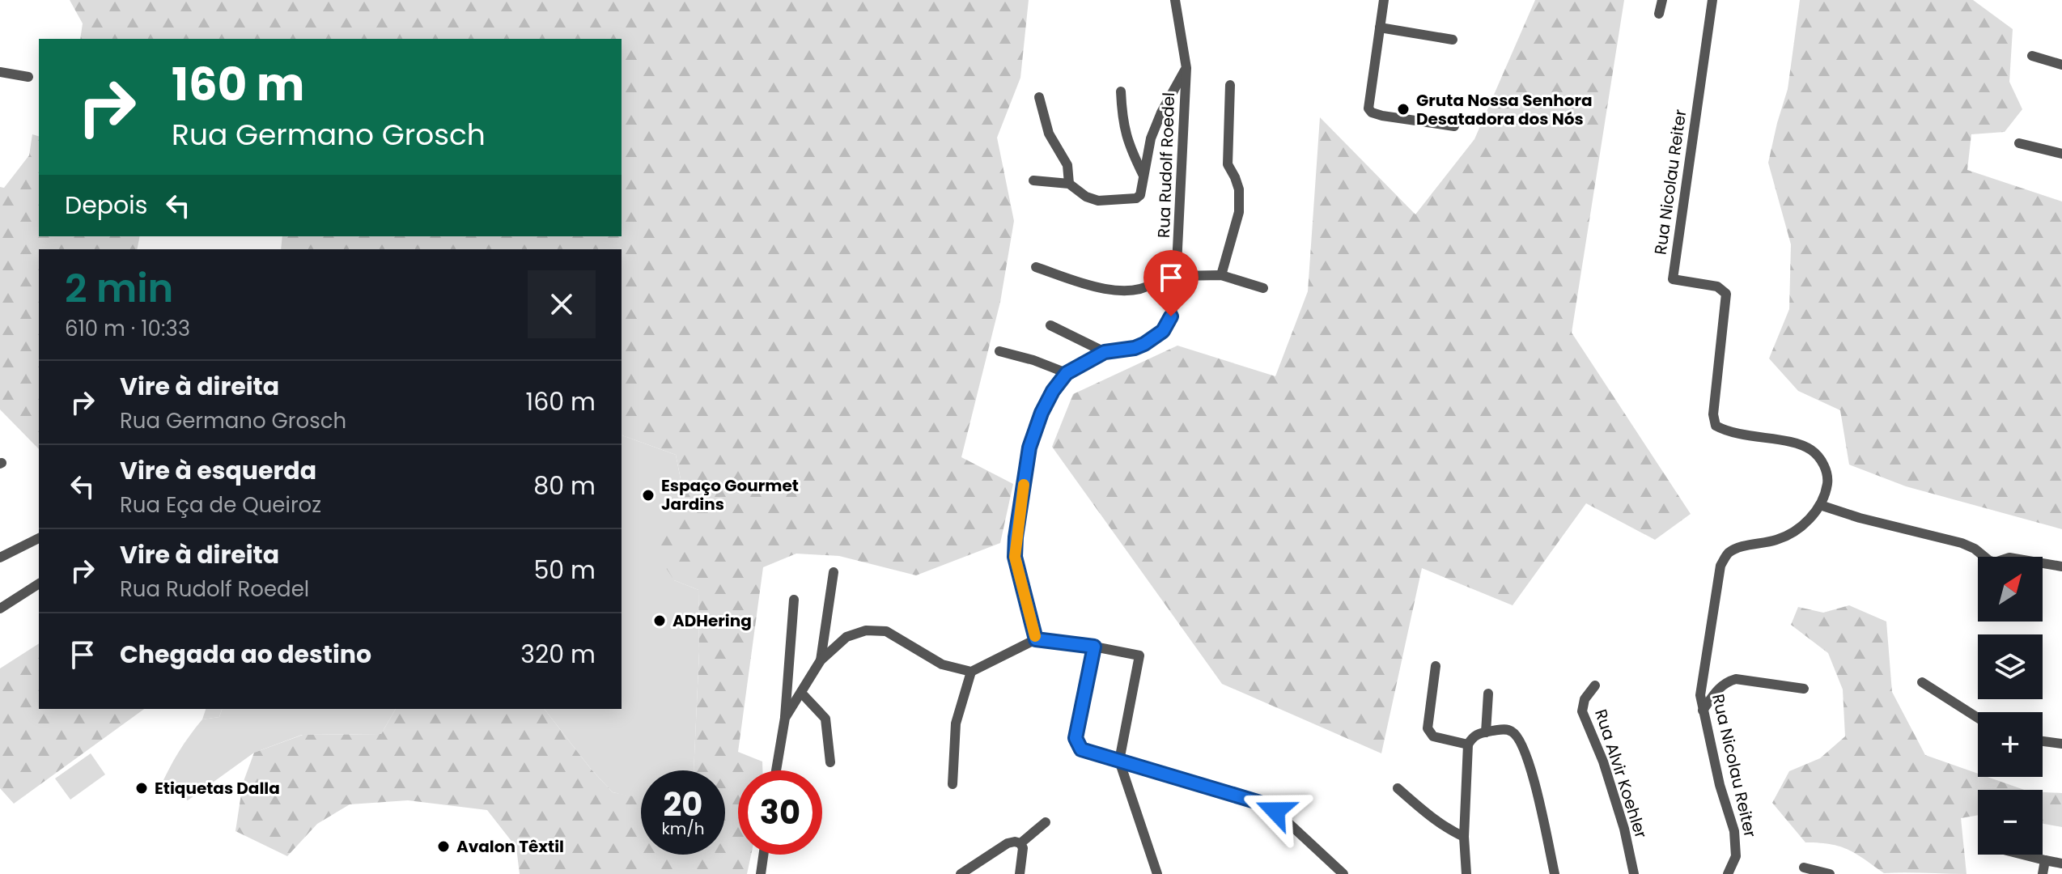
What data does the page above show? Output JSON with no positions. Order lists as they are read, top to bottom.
{
  "streets": {
    "street": ["Rua Rudolf Roedel", "Rua Nicolau Reiter", "Rua Alvir Koehler"]
  },
  "places": [
    "Gruta Nossa Senhora Desatadora dos Nós",
    "Espaço Gourmet Jardins",
    "ADHering",
    "Etiquetas Dalla",
    "Avalon Têxtil"
  ],
  "north": "top right",
  "page": {
    "turn": ["160 m", "Rua Germano Grosch"],
    "then": "Depois",
    "heading": ["2 min", "610 m · 10:33"],
    "list": [
      {
        "name": "Vire à direita",
        "note": "Rua Germano Grosch",
        "value": "160 m"
      },
      {
        "name": "Vire à esquerda",
        "note": "Rua Eça de Queiroz",
        "value": "80 m"
      },
      {
        "name": "Vire à direita",
        "note": "Rua Rudolf Roedel",
        "value": "50 m"
      },
      {
        "name": "Chegada ao destino",
        "value": "320 m"
      }
    ],
    "map_buttons": ["+", "−"],
    "speed": "20 km/h",
    "limit": "30"
  }
}
